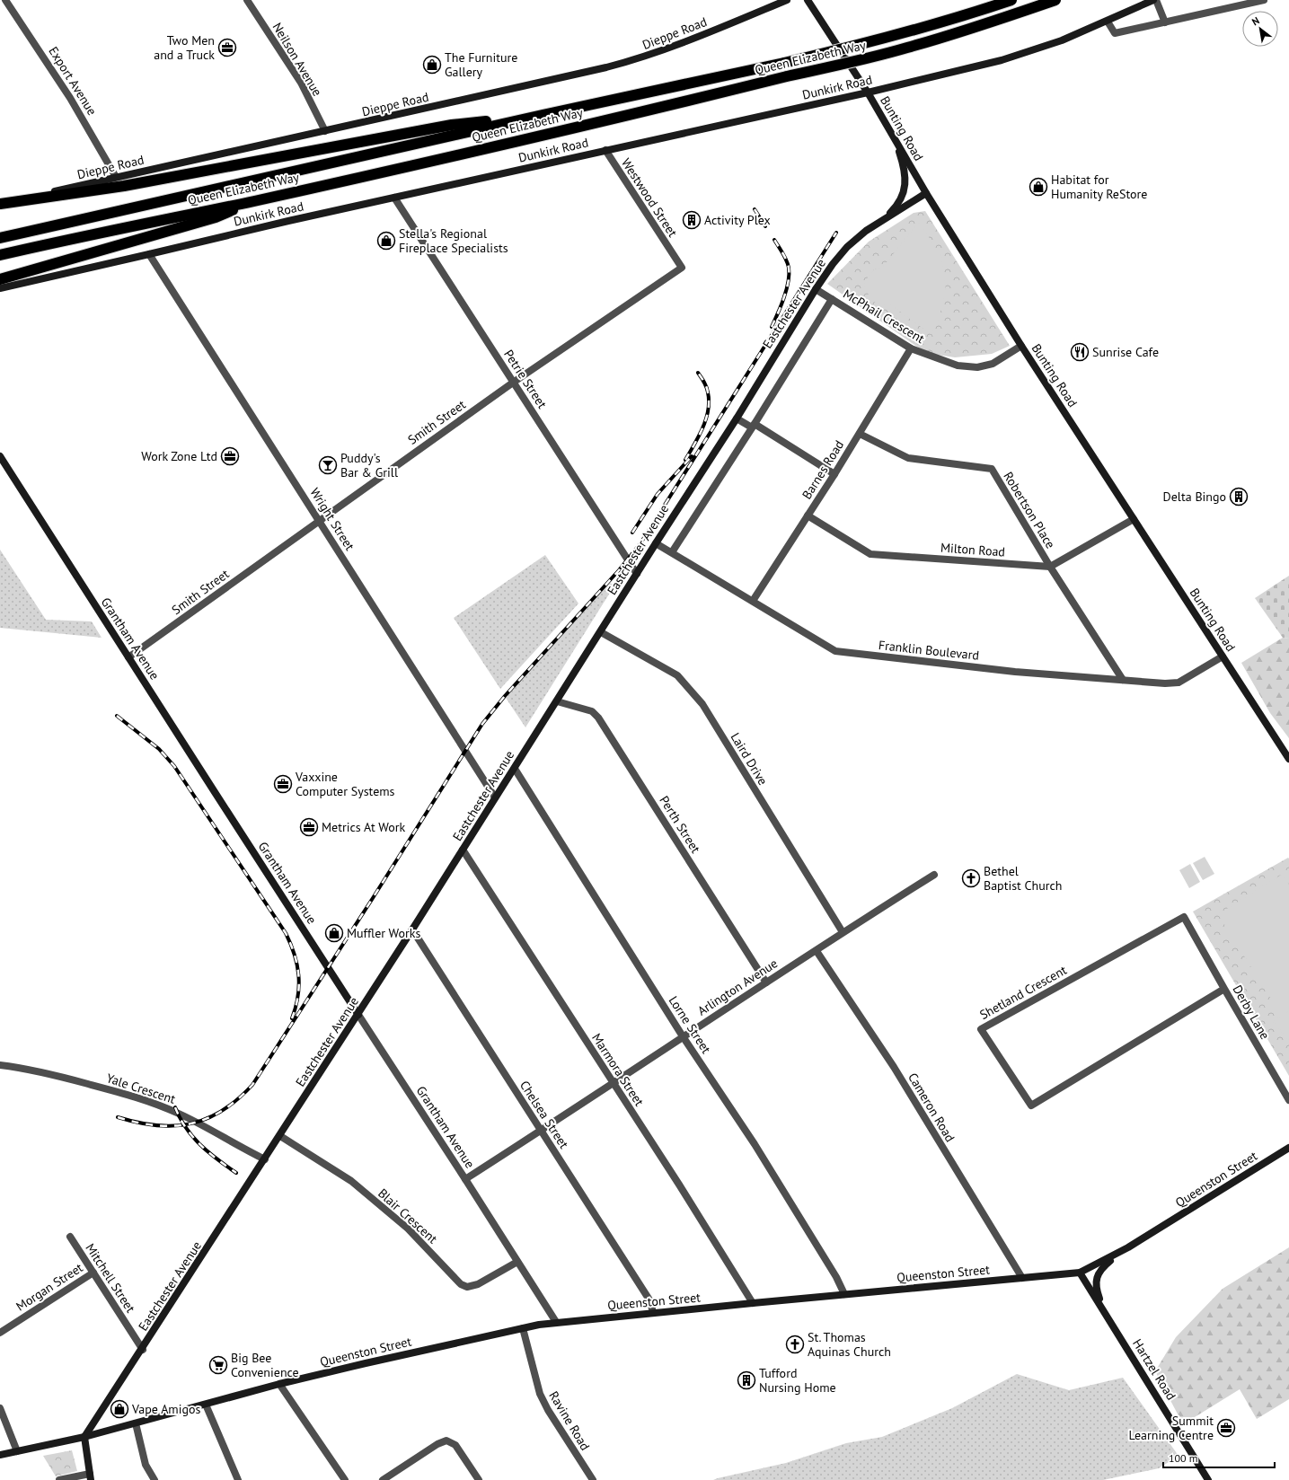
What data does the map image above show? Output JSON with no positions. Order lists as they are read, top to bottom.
{
  "streets": {
    "highway": ["Queen Elizabeth Way"],
    "street": [
      "Dieppe Road",
      "Neilson Avenue",
      "Export Avenue",
      "Dunkirk Road",
      "Bunting Road",
      "Westwood Street",
      "Eastchester Avenue",
      "McPhail Crescent",
      "Petrie Street",
      "Smith Street",
      "Barnes Road",
      "Robertson Place",
      "Wright Street",
      "Milton Road",
      "Grantham Avenue",
      "Franklin Boulevard",
      "Laird Drive",
      "Perth Street",
      "Arlington Avenue",
      "Shetland Crescent",
      "Derby Lane",
      "Lorne Street",
      "Marmora Street",
      "Yale Crescent",
      "Cameron Road",
      "Chelsea Street",
      "Queenston Street",
      "Blair Crescent",
      "Mitchell Street",
      "Morgan Street",
      "Hartzel Road",
      "Ravine Road"
    ]
  },
  "crossings": [
    ["Dieppe Road", "Neilson Avenue"],
    ["Dieppe Road", "Export Avenue"],
    ["Dunkirk Road", "Bunting Road"],
    ["Dunkirk Road", "Westwood Street"],
    ["Dunkirk Road", "Petrie Street"],
    ["Dunkirk Road", "Wright Street"],
    ["Bunting Road", "Eastchester Avenue"],
    ["Bunting Road", "McPhail Crescent"],
    ["Bunting Road", "Franklin Boulevard"],
    ["Westwood Street", "Smith Street"],
    ["Eastchester Avenue", "McPhail Crescent"],
    ["Eastchester Avenue", "Petrie Street"],
    ["Eastchester Avenue", "Wright Street"],
    ["Eastchester Avenue", "Grantham Avenue"],
    ["Eastchester Avenue", "Franklin Boulevard"],
    ["Eastchester Avenue", "Laird Drive"],
    ["Eastchester Avenue", "Perth Street"],
    ["Eastchester Avenue", "Lorne Street"],
    ["Eastchester Avenue", "Marmora Street"],
    ["Eastchester Avenue", "Yale Crescent"],
    ["Eastchester Avenue", "Chelsea Street"],
    ["Eastchester Avenue", "Queenston Street"],
    ["Eastchester Avenue", "Blair Crescent"],
    ["Eastchester Avenue", "Mitchell Street"],
    ["McPhail Crescent", "Barnes Road"],
    ["Petrie Street", "Smith Street"],
    ["Smith Street", "Wright Street"],
    ["Smith Street", "Grantham Avenue"],
    ["Barnes Road", "Robertson Place"],
    ["Barnes Road", "Milton Road"],
    ["Barnes Road", "Franklin Boulevard"],
    ["Robertson Place", "Milton Road"],
    ["Robertson Place", "Franklin Boulevard"],
    ["Grantham Avenue", "Arlington Avenue"],
    ["Grantham Avenue", "Queenston Street"],
    ["Grantham Avenue", "Blair Crescent"],
    ["Laird Drive", "Arlington Avenue"],
    ["Perth Street", "Arlington Avenue"],
    ["Arlington Avenue", "Lorne Street"],
    ["Arlington Avenue", "Marmora Street"],
    ["Arlington Avenue", "Cameron Road"],
    ["Arlington Avenue", "Chelsea Street"],
    ["Shetland Crescent", "Derby Lane"],
    ["Lorne Street", "Queenston Street"],
    ["Marmora Street", "Queenston Street"],
    ["Cameron Road", "Queenston Street"],
    ["Chelsea Street", "Queenston Street"],
    ["Queenston Street", "Hartzel Road"],
    ["Queenston Street", "Ravine Road"],
    ["Mitchell Street", "Morgan Street"]
  ],
  "places": {
    "office": [
      "Two Men and a Truck",
      "Work Zone Ltd",
      "Vaxxine Computer Systems",
      "Metrics At Work",
      "Summit Learning Centre"
    ],
    "shop": [
      "The Furniture Gallery",
      "Habitat for Humanity ReStore",
      "Stella's Regional Fireplace Specialists",
      "Muffler Works",
      "Vape Amigos"
    ],
    "building": ["Activity Plex", "Delta Bingo", "Tufford Nursing Home"],
    "restaurant": ["Sunrise Cafe"],
    "bar": ["Puddy's Bar & Grill"],
    "church": ["Bethel Baptist Church", "St. Thomas Aquinas Church"],
    "supermarket": ["Big Bee Convenience"]
  },
  "scale_bar": "100 m",
  "north": "top left"
}
